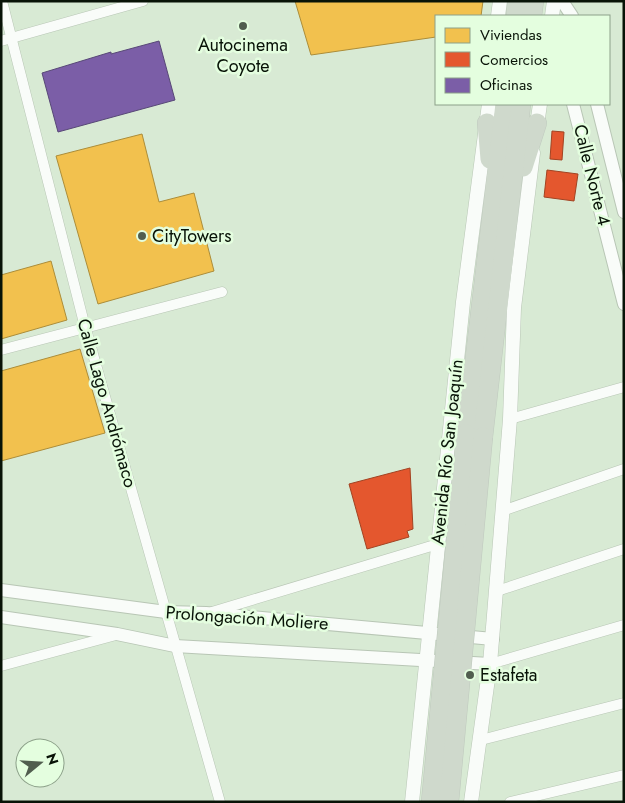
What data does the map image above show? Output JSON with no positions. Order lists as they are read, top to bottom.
{
  "streets": {
    "highway": ["Avenida Río San Joaquín"],
    "street": ["Calle Norte 4", "Calle Lago Andrómaco", "Prolongación Moliere"]
  },
  "crossings": [
    ["Calle Lago Andrómaco", "Prolongación Moliere"],
    ["Avenida Río San Joaquín", "Prolongación Moliere"]
  ],
  "places": ["Autocinema Coyote", "CityTowers", "Estafeta"],
  "legend": ["Viviendas", "Comercios", "Oficinas"],
  "north": "right"
}
